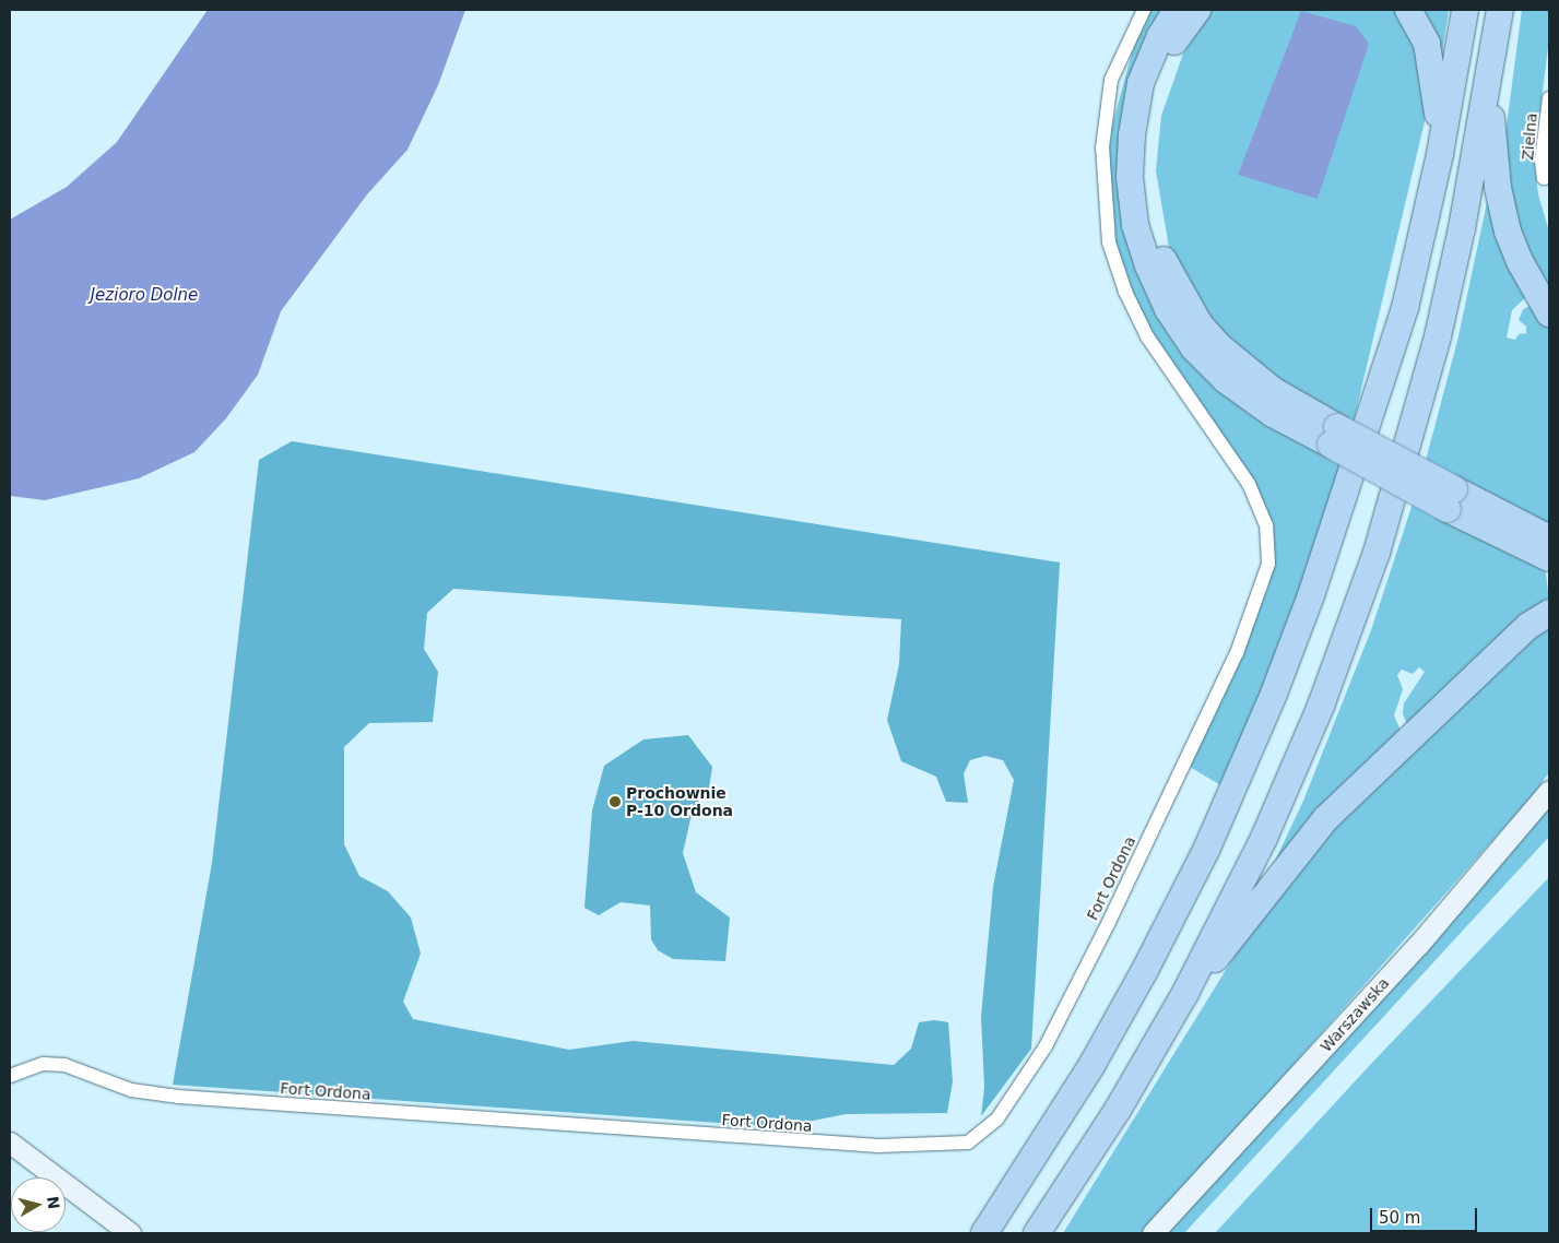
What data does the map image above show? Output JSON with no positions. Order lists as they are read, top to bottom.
{
  "streets": {
    "main road": ["Warszawska"],
    "street": ["Zielna", "Fort Ordona"]
  },
  "water": ["Jezioro Dolne"],
  "places": ["Prochownie P-10 Ordona"],
  "scale_bar": "50 m",
  "north": "right"
}
